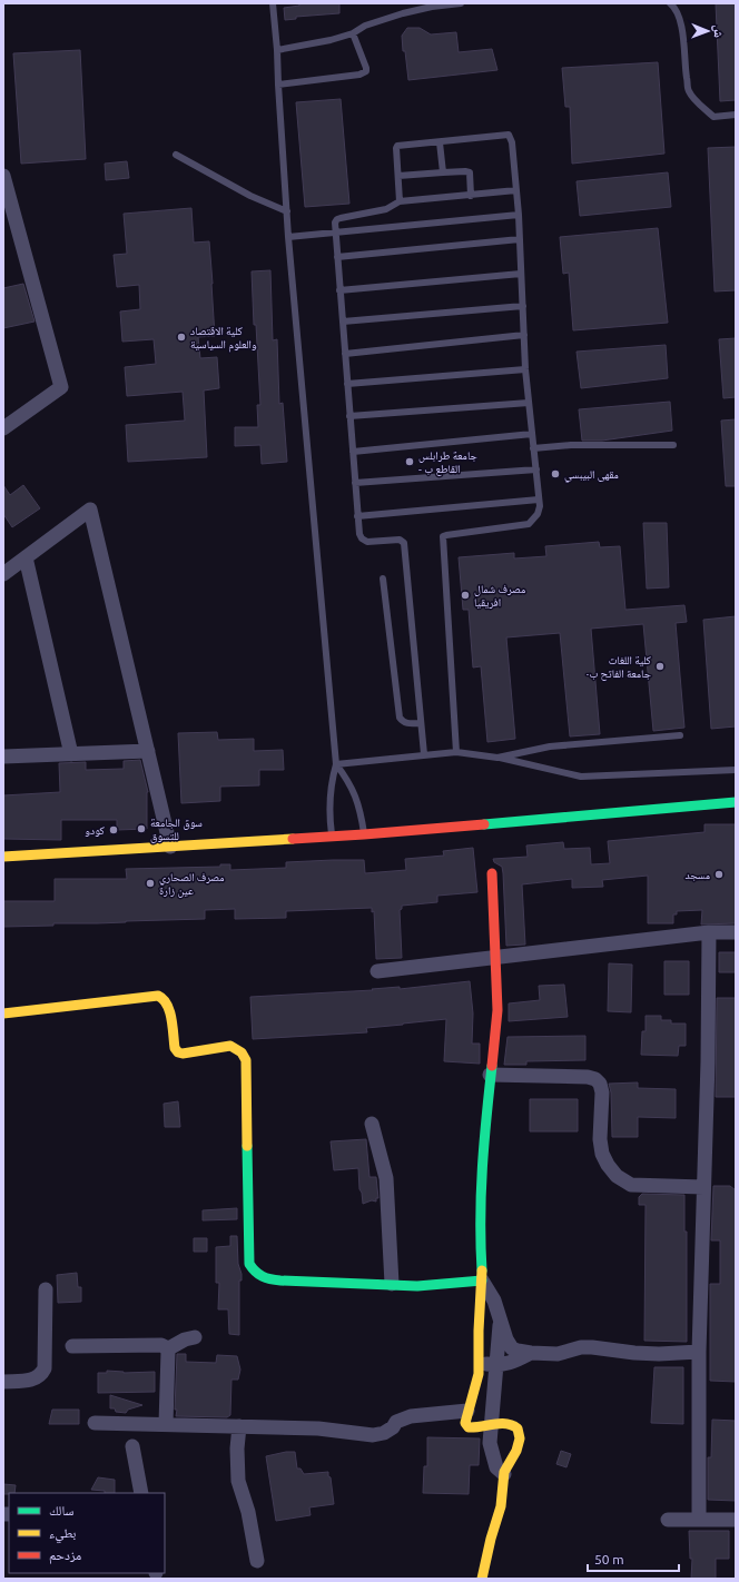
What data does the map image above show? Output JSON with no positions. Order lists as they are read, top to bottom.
{
  "places": [
    "كلية الاقتصاد والعلوم السياسية",
    "جامعة طرابلس - القاطع ب",
    "مقهى البيبسي",
    "مصرف شمال افريقيا",
    "كلية اللغات -جامعة الفاتح ب",
    "سوق الجامعة للتسوق",
    "كودو",
    "مسجد",
    "مصرف الصحاري عين زارة"
  ],
  "legend": ["سالك", "بطيء", "مزدحم"],
  "scale_bar": "50 m",
  "north": "right"
}
